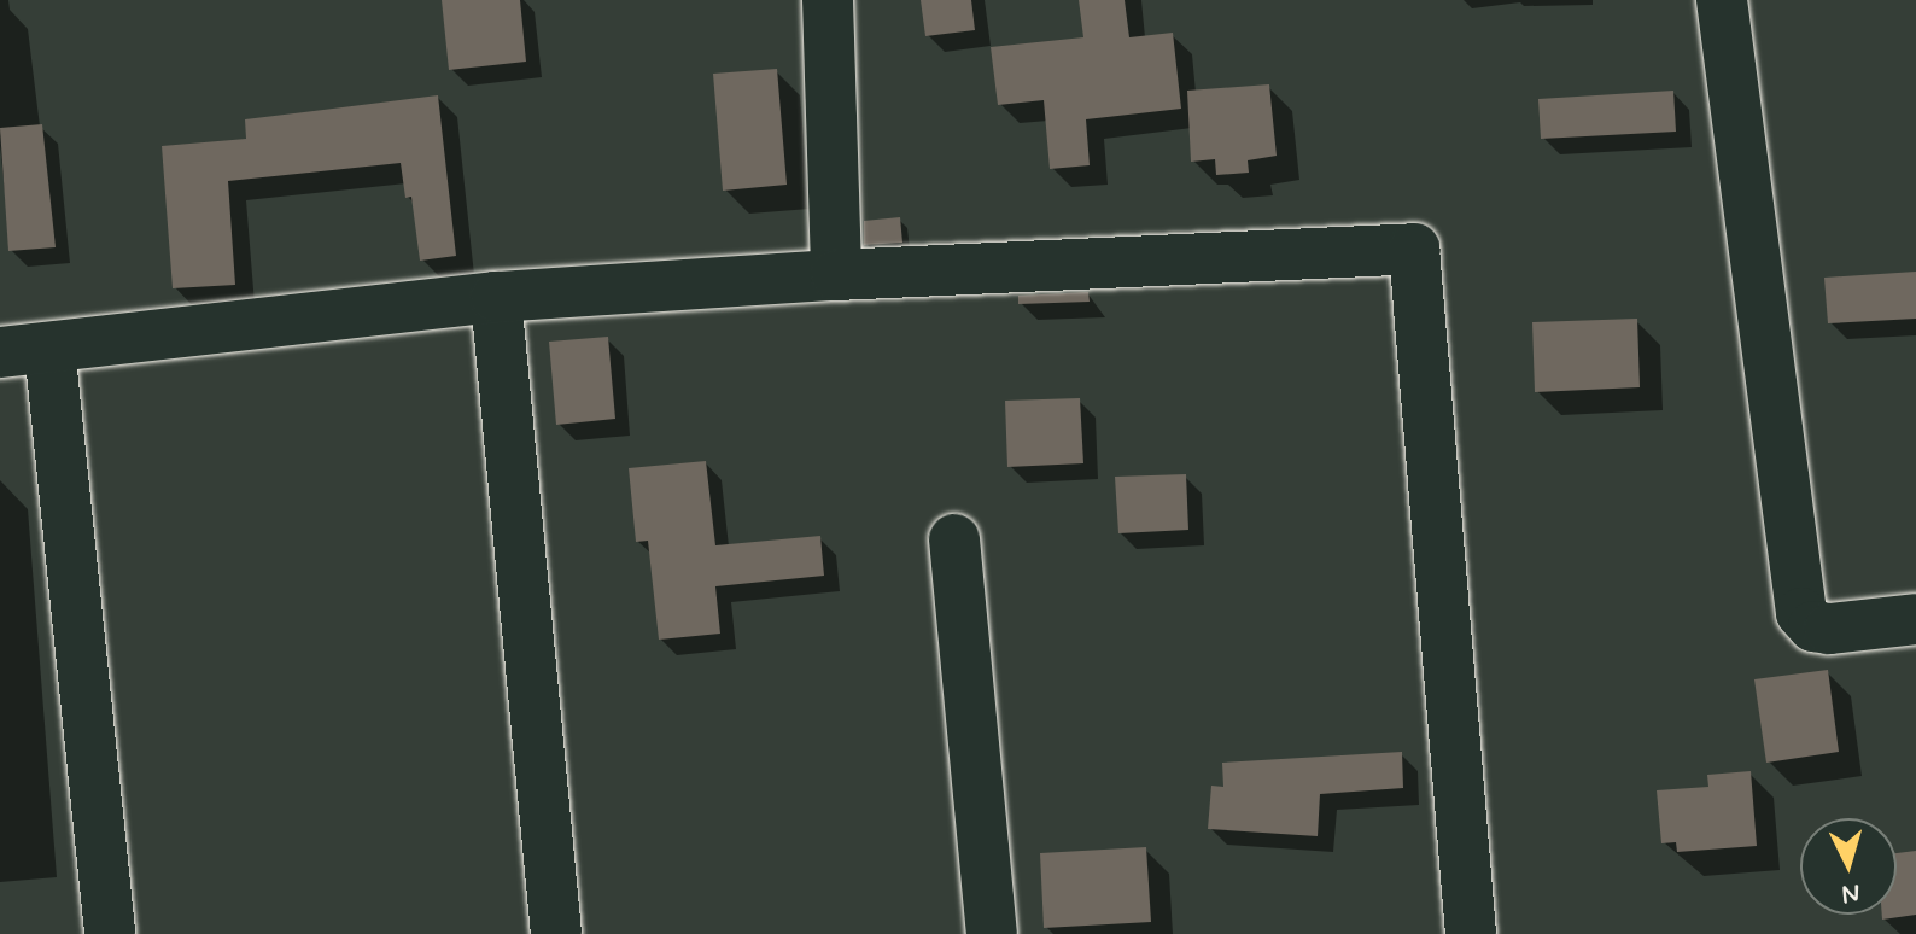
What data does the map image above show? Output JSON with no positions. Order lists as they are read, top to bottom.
{
  "north": "bottom"
}
